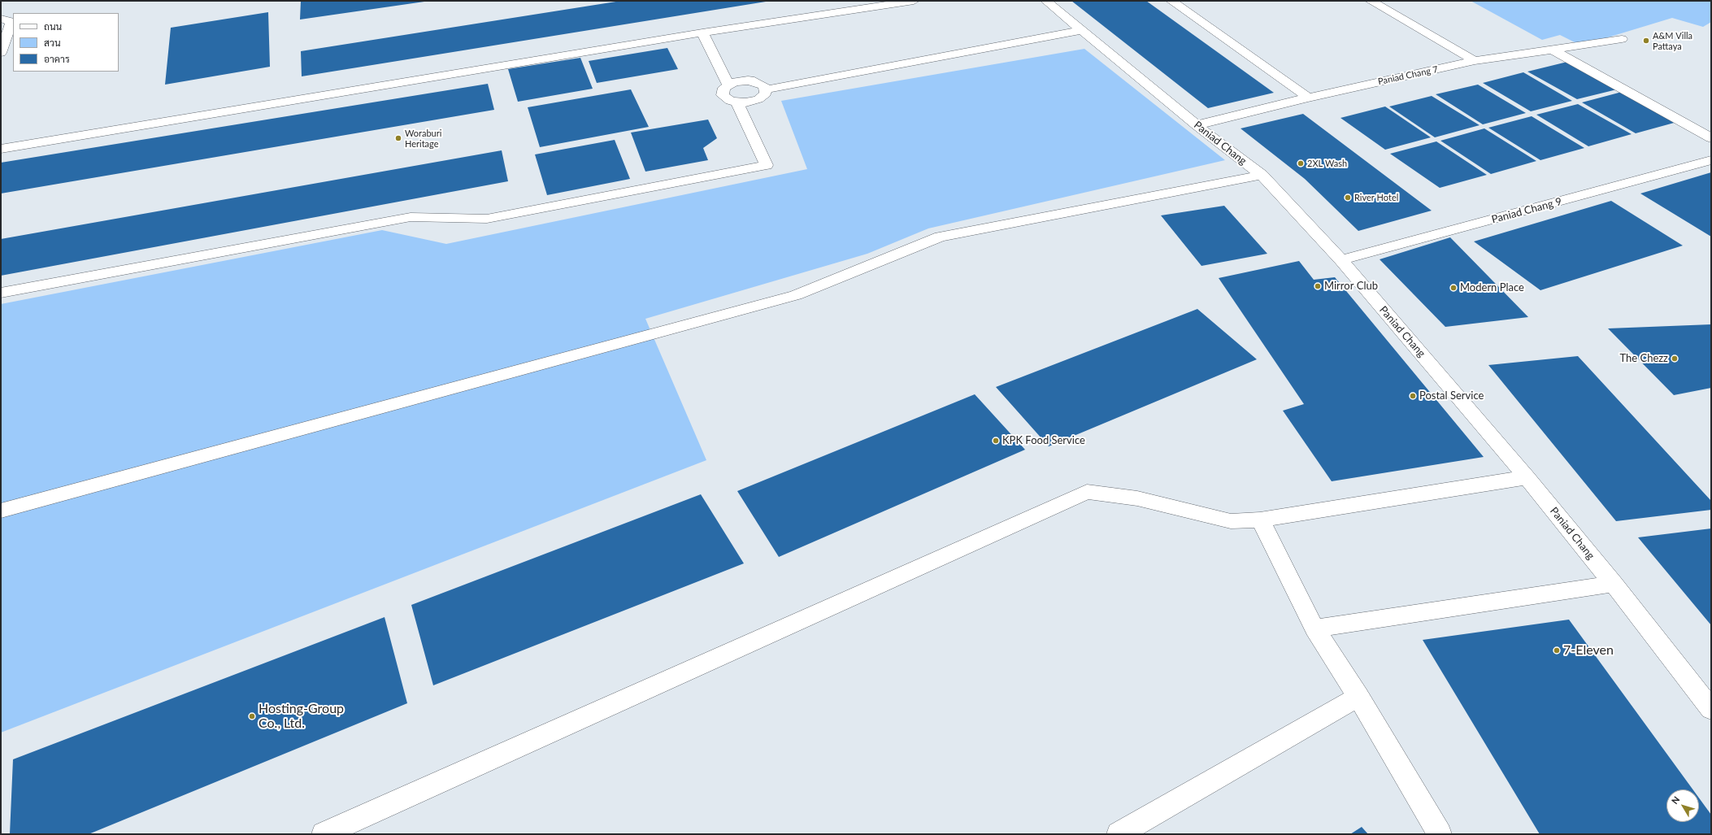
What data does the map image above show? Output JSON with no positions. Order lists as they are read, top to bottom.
{
  "streets": {
    "street": ["Paniad Chang 7", "Paniad Chang", "Paniad Chang 9"]
  },
  "crossings": [
    ["Paniad Chang 7", "Paniad Chang"],
    ["Paniad Chang", "Paniad Chang 9"]
  ],
  "places": [
    "A&M Villa Pattaya",
    "Woraburi Heritage",
    "2XL Wash",
    "River Hotel",
    "Mirror Club",
    "Modern Place",
    "The Chezz",
    "Postal Service",
    "KPK Food Service",
    "7-Eleven",
    "Hosting-Group Co., Ltd."
  ],
  "legend": ["ถนน", "สวน", "อาคาร"],
  "north": "top left"
}
